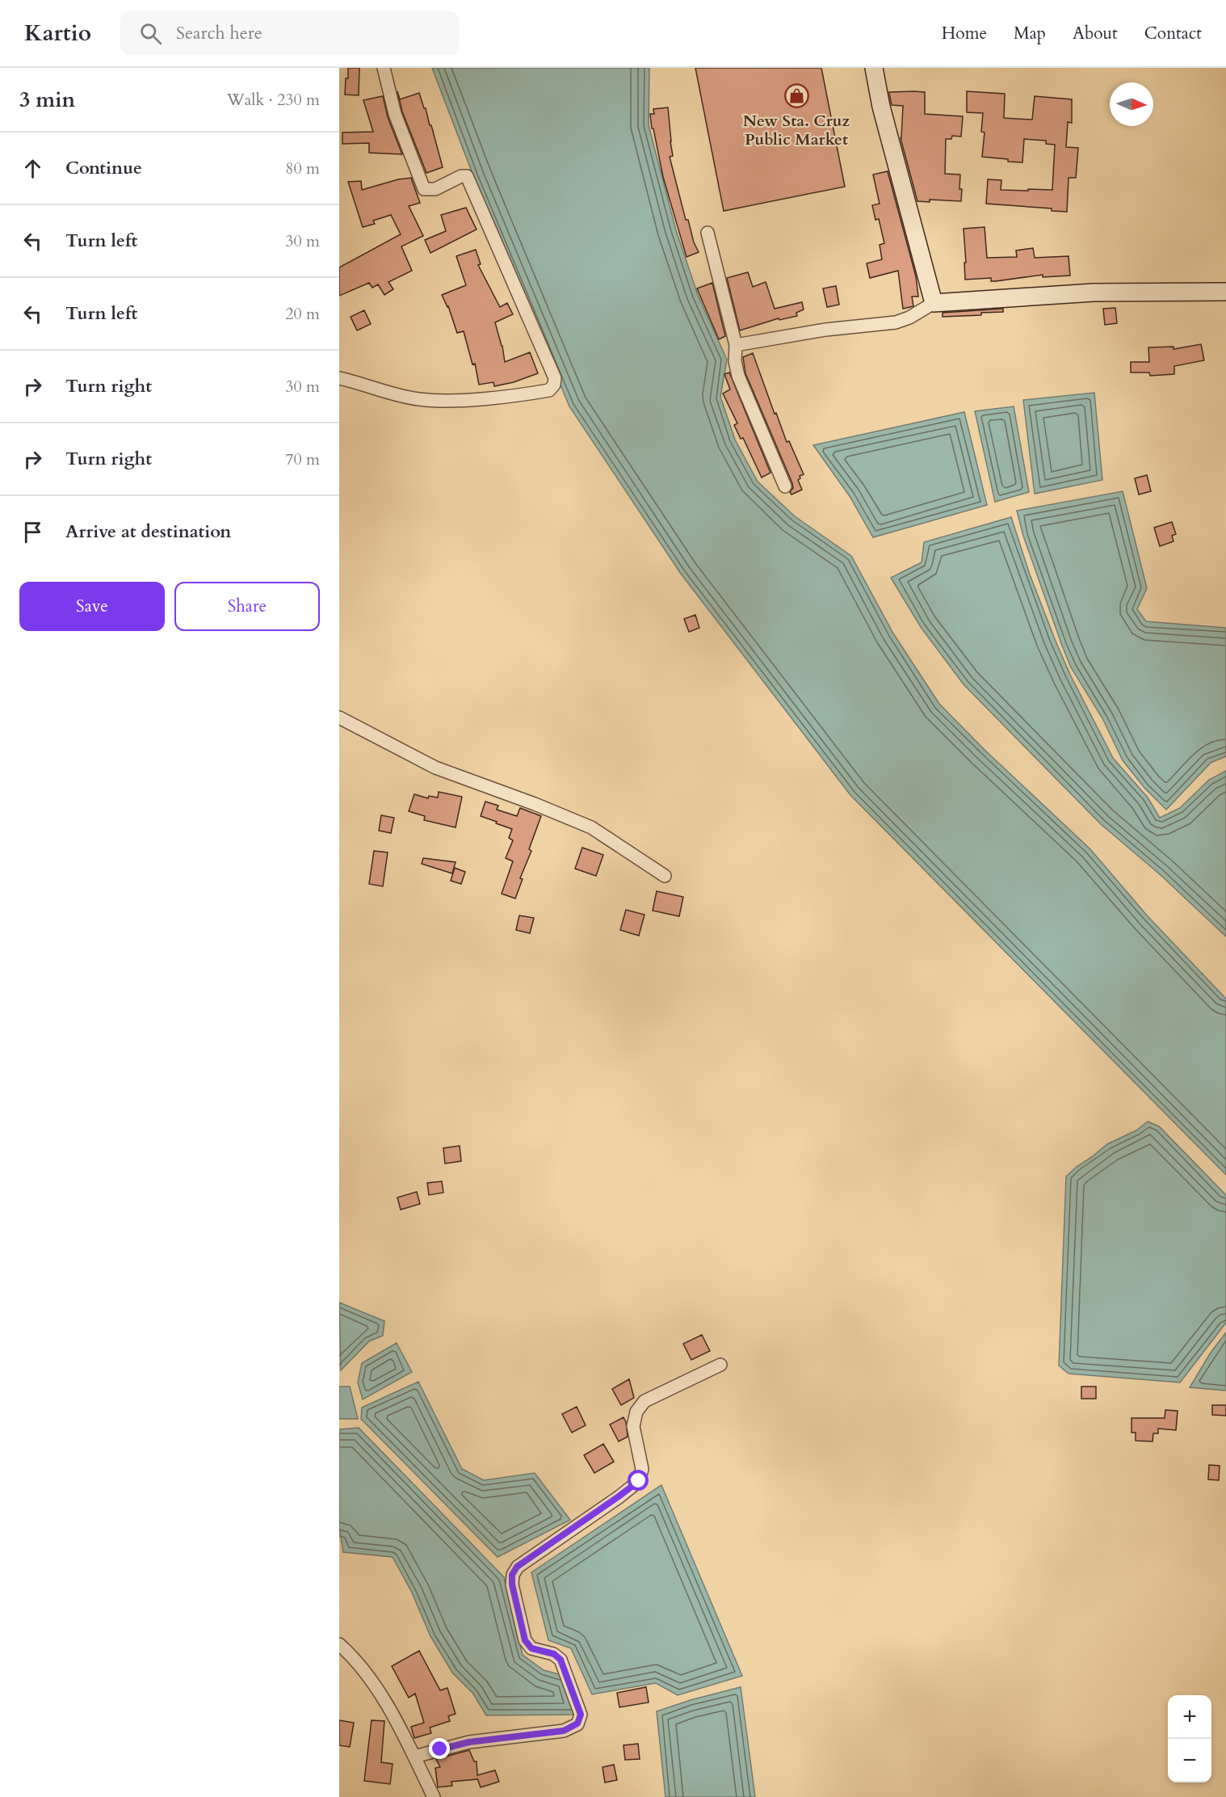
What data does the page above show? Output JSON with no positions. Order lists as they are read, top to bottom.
{
  "places": {
    "shop": ["New Sta. Cruz Public Market"]
  },
  "north": "right",
  "page": {
    "header": "Kartio",
    "search": "Search here",
    "nav": [
      "Home",
      "Map",
      "About",
      "Contact"
    ],
    "heading": ["3 min", "Walk · 230 m"],
    "list": [
      ["Continue", "80 m"],
      ["Turn left", "30 m"],
      ["Turn left", "20 m"],
      ["Turn right", "30 m"],
      ["Turn right", "70 m"],
      "Arrive at destination"
    ],
    "buttons": ["Save", "Share"],
    "map_buttons": ["+", "−"]
  }
}
